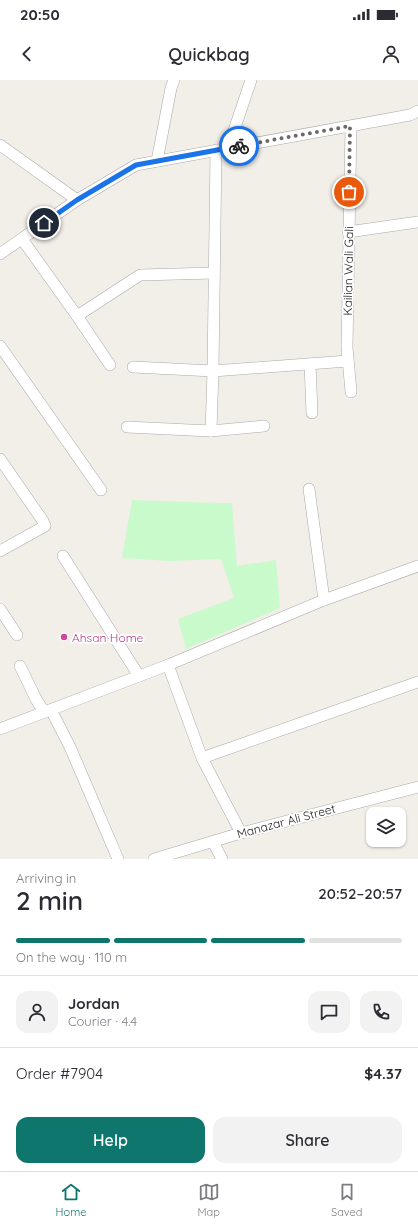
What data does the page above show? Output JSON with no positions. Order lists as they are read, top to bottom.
{
  "streets": {
    "street": ["Kailian Wali Gali", "Manazar Ali Street"]
  },
  "places": ["Ahsan Home"],
  "page": {
    "status": "20:50",
    "header": "Quickbag",
    "heading": ["2 min", "Arriving in", "20:52–20:57"],
    "panel": [
      "Jordan",
      "Courier · 4.4",
      "Order #7904",
      "$4.37"
    ],
    "bar": "On the way · 110 m",
    "buttons": ["Help", "Share"],
    "tabs": ["Home", "Map", "Saved"]
  }
}
